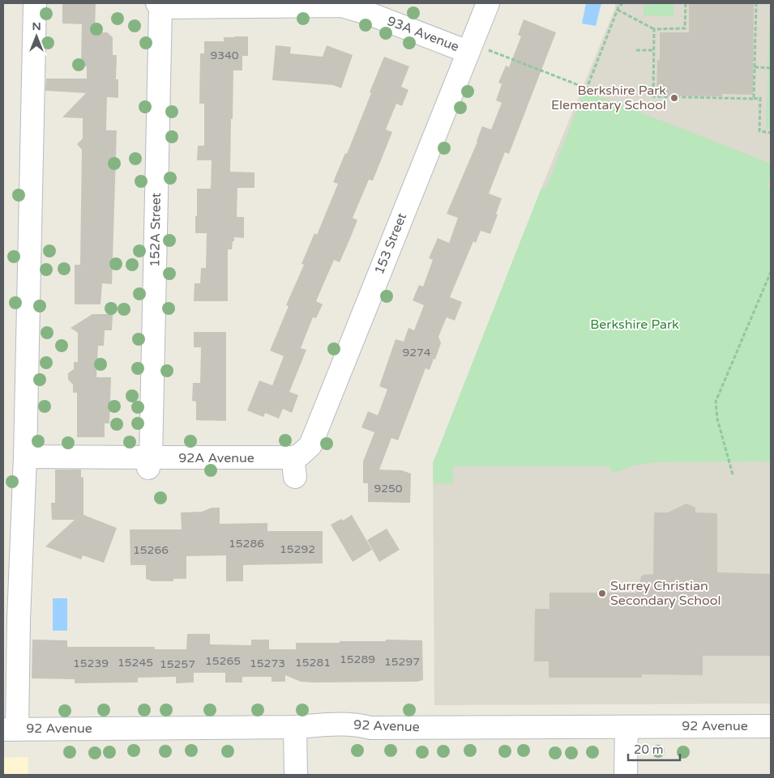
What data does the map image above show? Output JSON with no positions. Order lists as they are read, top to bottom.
{
  "streets": {
    "street": [
      "93A Avenue",
      "152A Street",
      "153 Street",
      "92A Avenue",
      "92 Avenue"
    ]
  },
  "crossings": [
    ["93A Avenue", "152A Street"],
    ["93A Avenue", "153 Street"],
    ["152A Street", "92A Avenue"],
    ["153 Street", "92A Avenue"]
  ],
  "parks": ["Berkshire Park"],
  "places": ["Berkshire Park Elementary School", "Surrey Christian Secondary School"],
  "house_numbers": [
    "9340",
    "9274",
    "9250",
    "15286",
    "15292",
    "15266",
    "15289",
    "15265",
    "15297",
    "15245",
    "15281",
    "15239",
    "15273",
    "15257"
  ],
  "scale_bar": "20 m",
  "north": "top"
}
